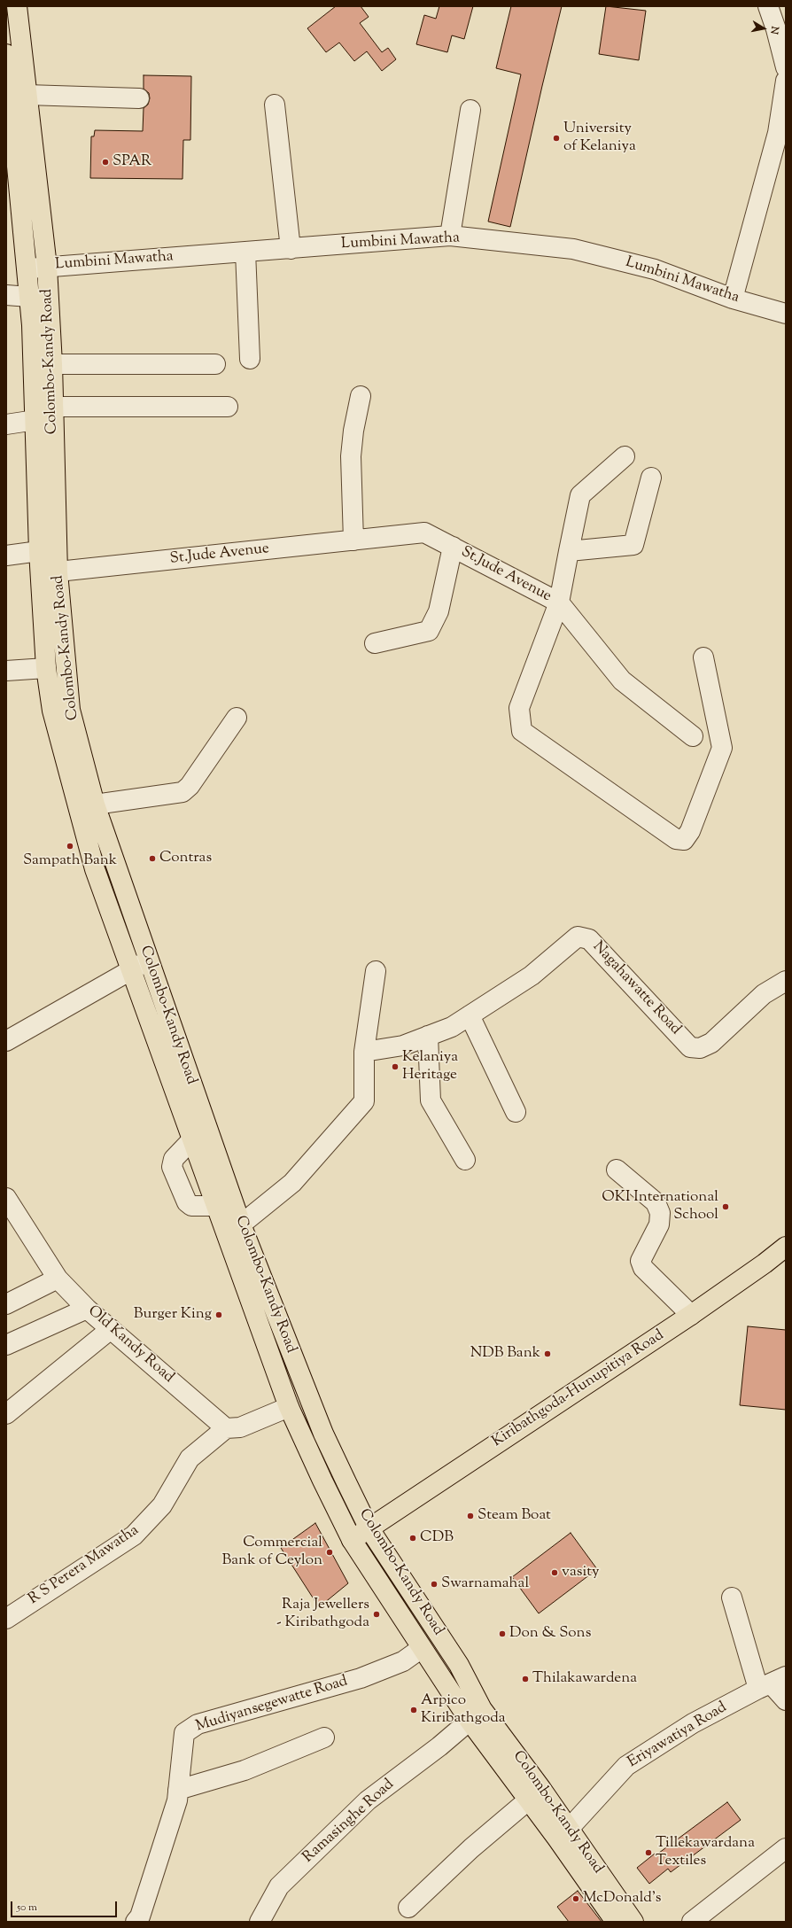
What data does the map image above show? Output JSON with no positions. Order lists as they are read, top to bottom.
{
  "streets": {
    "main road": ["Colombo-Kandy Road", "Kiribathgoda-Hunupitiya Road"],
    "street": [
      "Lumbini Mawatha",
      "St.Jude Avenue",
      "Nagahawatte Road",
      "Old Kandy Road",
      "R S Perera Mawatha",
      "Mudiyansegewatte Road",
      "Eriyawatiya Road",
      "Ramasinghe Road"
    ]
  },
  "crossings": [
    ["Lumbini Mawatha", "Colombo-Kandy Road"],
    ["Colombo-Kandy Road", "St.Jude Avenue"],
    ["Colombo-Kandy Road", "Kiribathgoda-Hunupitiya Road"],
    ["Colombo-Kandy Road", "Mudiyansegewatte Road"],
    ["Colombo-Kandy Road", "Eriyawatiya Road"],
    ["Colombo-Kandy Road", "Ramasinghe Road"],
    ["Old Kandy Road", "R S Perera Mawatha"]
  ],
  "places": [
    "University of Kelaniya",
    "SPAR",
    "Sampath Bank",
    "Contras",
    "Kelaniya Heritage",
    "OKI International School",
    "Burger King",
    "NDB Bank",
    "Steam Boat",
    "CDB",
    "Commercial Bank of Ceylon",
    "vasity",
    "Swarnamahal",
    "Raja Jewellers - Kiribathgoda",
    "Don & Sons",
    "Thilakawardena",
    "Arpico Kiribathgoda",
    "Tillekawardana Textiles",
    "McDonald's"
  ],
  "scale_bar": "50 m",
  "north": "right"
}
